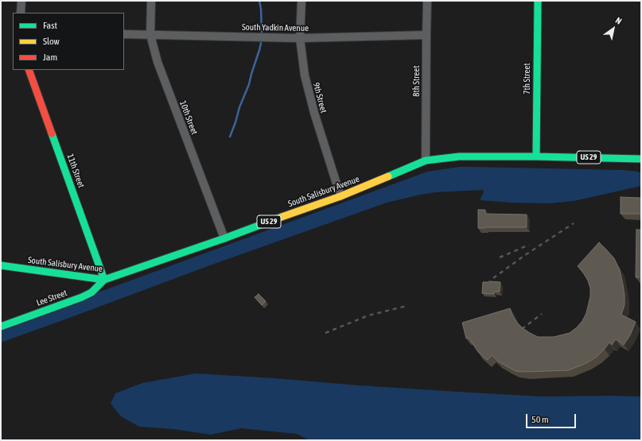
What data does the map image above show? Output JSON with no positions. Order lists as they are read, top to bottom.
{
  "streets": {
    "main road": [
      "7th Street",
      "US 29",
      "11th Street",
      "South Salisbury Avenue",
      "Lee Street"
    ],
    "street": [
      "South Yadkin Avenue",
      "8th Street",
      "9th Street",
      "10th Street"
    ]
  },
  "crossings": [
    ["South Yadkin Avenue", "8th Street"],
    ["South Yadkin Avenue", "9th Street"],
    ["South Yadkin Avenue", "10th Street"],
    ["7th Street", "South Salisbury Avenue"],
    ["8th Street", "South Salisbury Avenue"],
    ["9th Street", "South Salisbury Avenue"],
    ["10th Street", "South Salisbury Avenue"],
    ["11th Street", "South Salisbury Avenue"],
    ["11th Street", "Lee Street"],
    ["South Salisbury Avenue", "Lee Street"]
  ],
  "legend": ["Fast", "Slow", "Jam"],
  "scale_bar": "50 m",
  "north": "top right"
}
